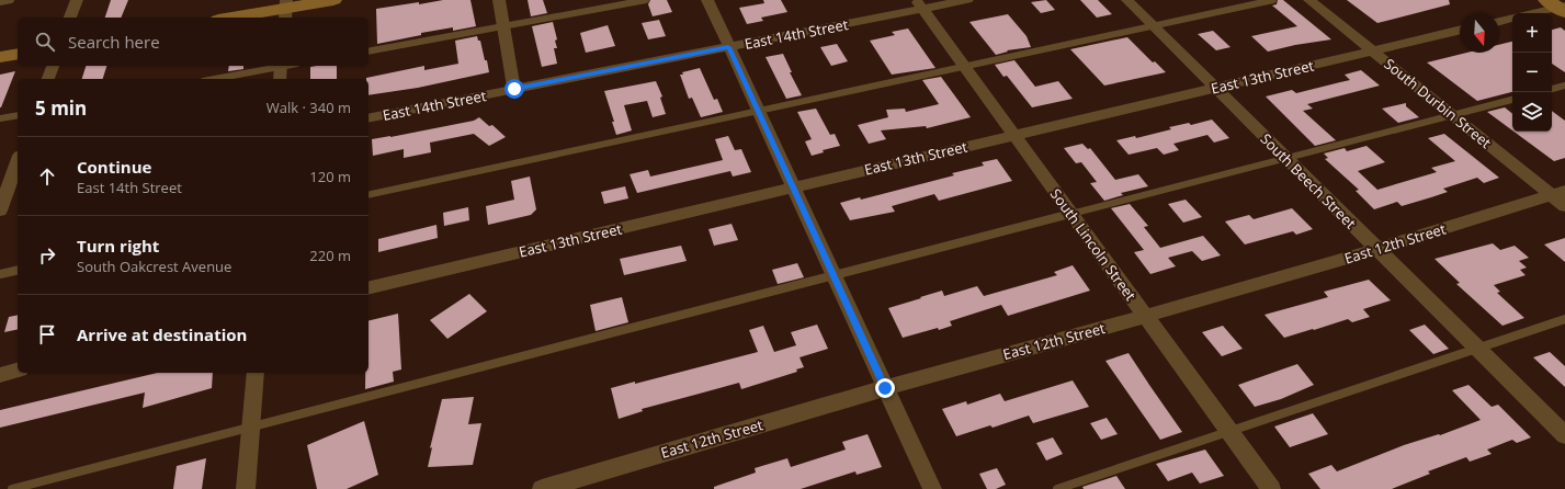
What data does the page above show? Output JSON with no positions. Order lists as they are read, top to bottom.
{
  "streets": {
    "street": [
      "East 14th Street",
      "East 13th Street",
      "South Durbin Street",
      "South Beech Street",
      "East 12th Street",
      "South Lincoln Street"
    ]
  },
  "crossings": [
    ["East 14th Street", "South Lincoln Street"],
    ["East 13th Street", "South Durbin Street"],
    ["East 13th Street", "South Beech Street"],
    ["East 13th Street", "South Lincoln Street"],
    ["South Durbin Street", "East 12th Street"],
    ["South Beech Street", "East 12th Street"],
    ["East 12th Street", "South Lincoln Street"]
  ],
  "north": "bottom",
  "page": {
    "map_buttons": ["+", "−"],
    "search": "Search here",
    "heading": ["5 min", "Walk · 340 m"],
    "list": [
      ["Continue", "East 14th Street", "120 m"],
      ["Turn right", "South Oakcrest Avenue", "220 m"],
      "Arrive at destination"
    ]
  }
}
